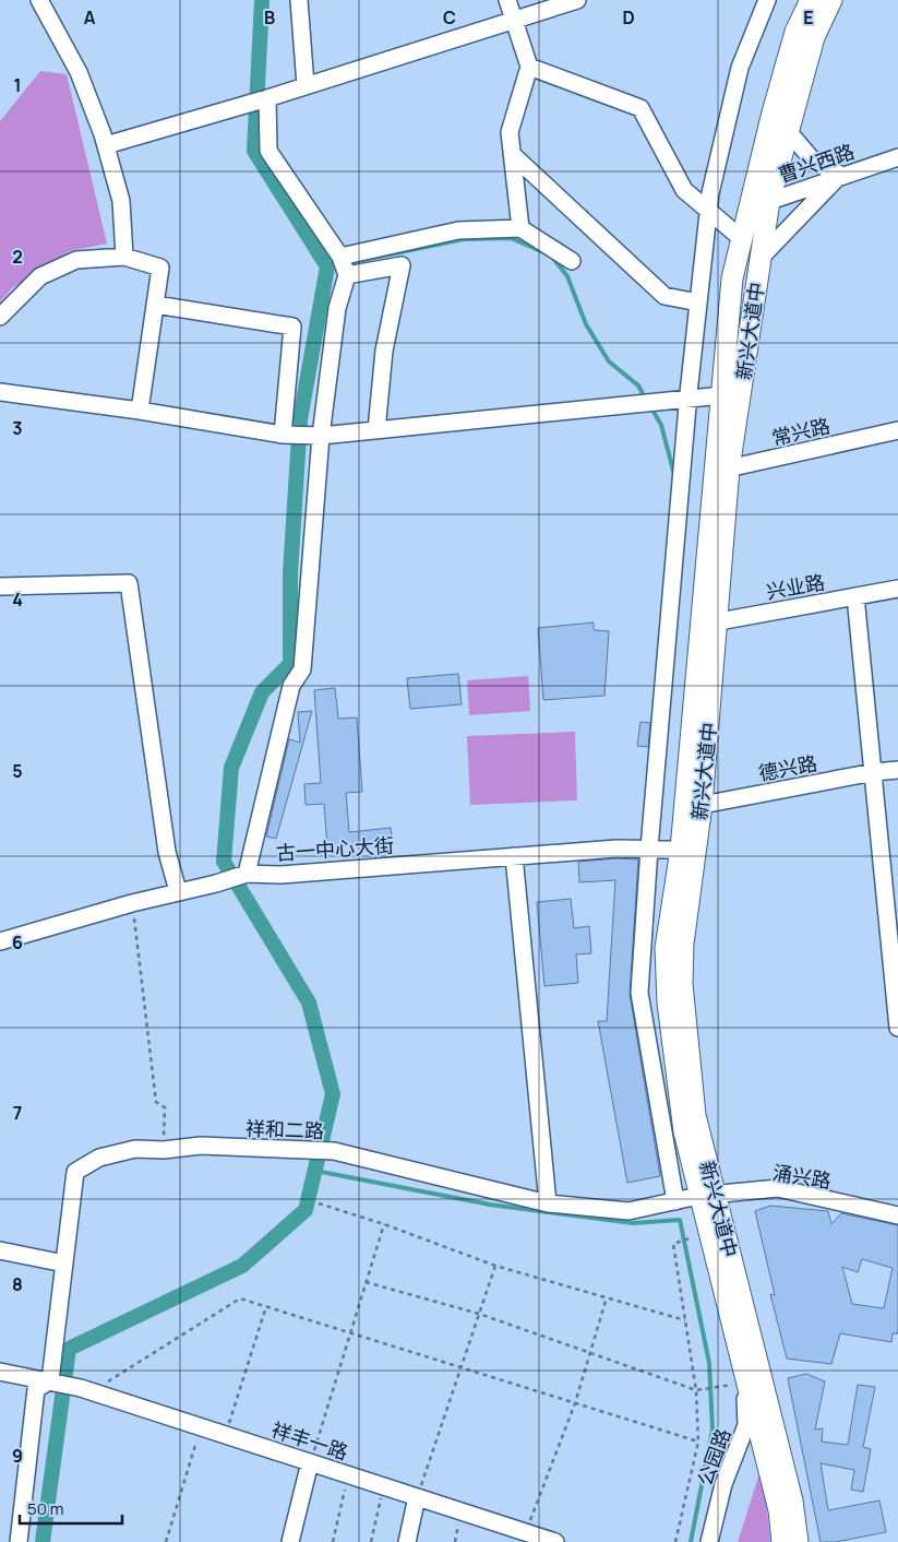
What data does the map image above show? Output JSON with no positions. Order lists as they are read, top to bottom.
{
  "streets": {
    "main road": ["新兴大道中"],
    "street": [
      "曹兴西路",
      "常兴路",
      "兴业路",
      "德兴路",
      "古一中心大街",
      "祥和二路",
      "涌兴路",
      "祥丰一路",
      "公园路"
    ]
  },
  "crossings": [
    ["曹兴西路", "新兴大道中"],
    ["新兴大道中", "常兴路"],
    ["新兴大道中", "兴业路"],
    ["新兴大道中", "德兴路"],
    ["新兴大道中", "古一中心大街"],
    ["新兴大道中", "祥和二路"],
    ["新兴大道中", "涌兴路"],
    ["新兴大道中", "公园路"],
    ["祥和二路", "涌兴路"],
    ["祥和二路", "祥丰一路"]
  ],
  "scale_bar": "50 m",
  "grid": {
    "columns": [
      "A",
      "B",
      "C",
      "D",
      "E"
    ],
    "rows": [
      "1",
      "2",
      "3",
      "4",
      "5",
      "6",
      "7",
      "8",
      "9"
    ]
  }
}
